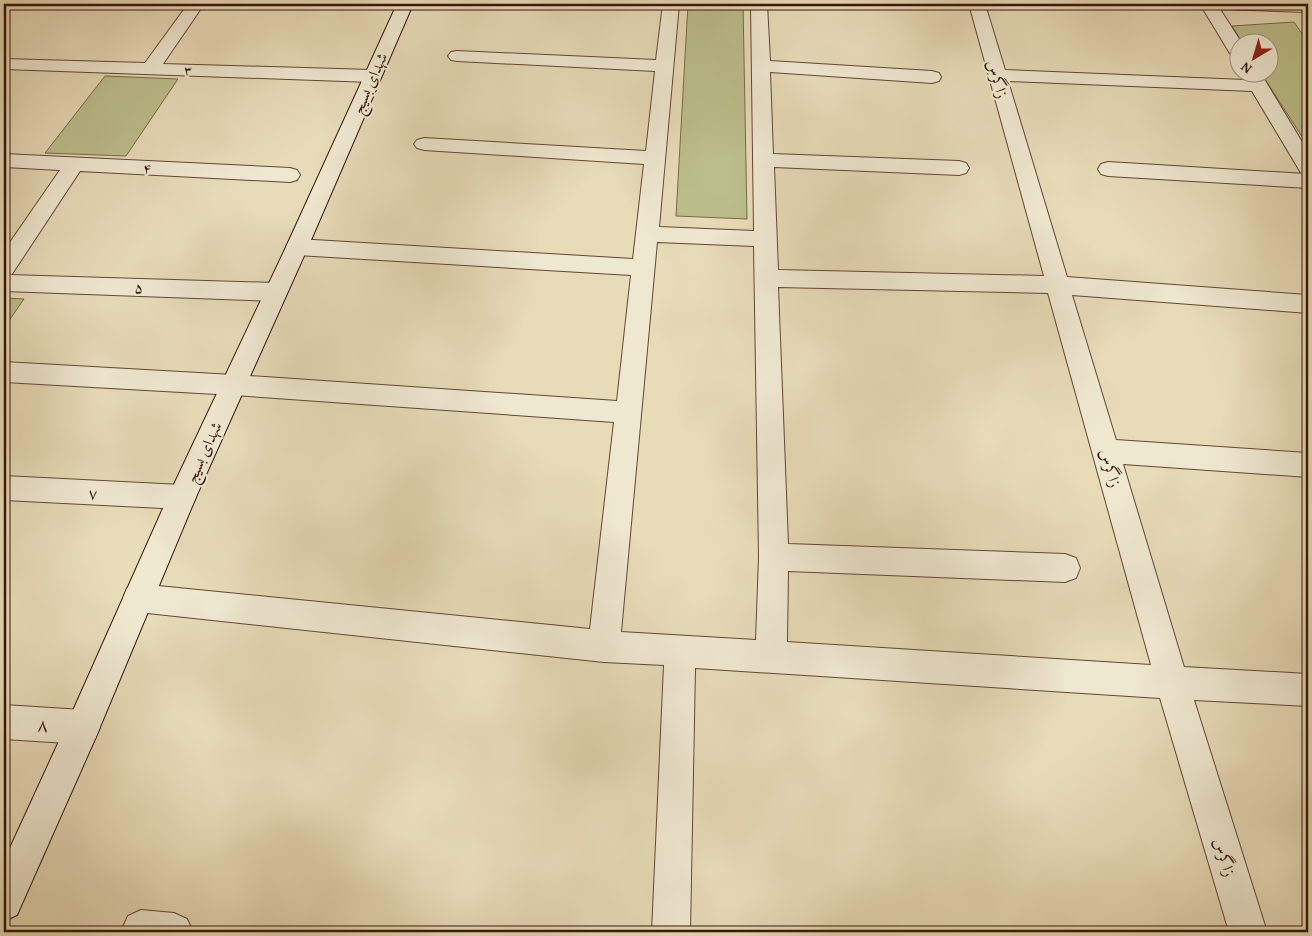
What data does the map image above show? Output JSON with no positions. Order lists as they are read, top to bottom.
{
  "streets": {
    "street": [
      "۳",
      "زاگرس",
      "شهدای بسیج",
      "۴",
      "۵",
      "۷",
      "۸"
    ]
  },
  "crossings": [
    ["۳", "شهدای بسیج"],
    ["شهدای بسیج", "۵"],
    ["شهدای بسیج", "۷"],
    ["شهدای بسیج", "۸"]
  ],
  "north": "bottom left"
}
